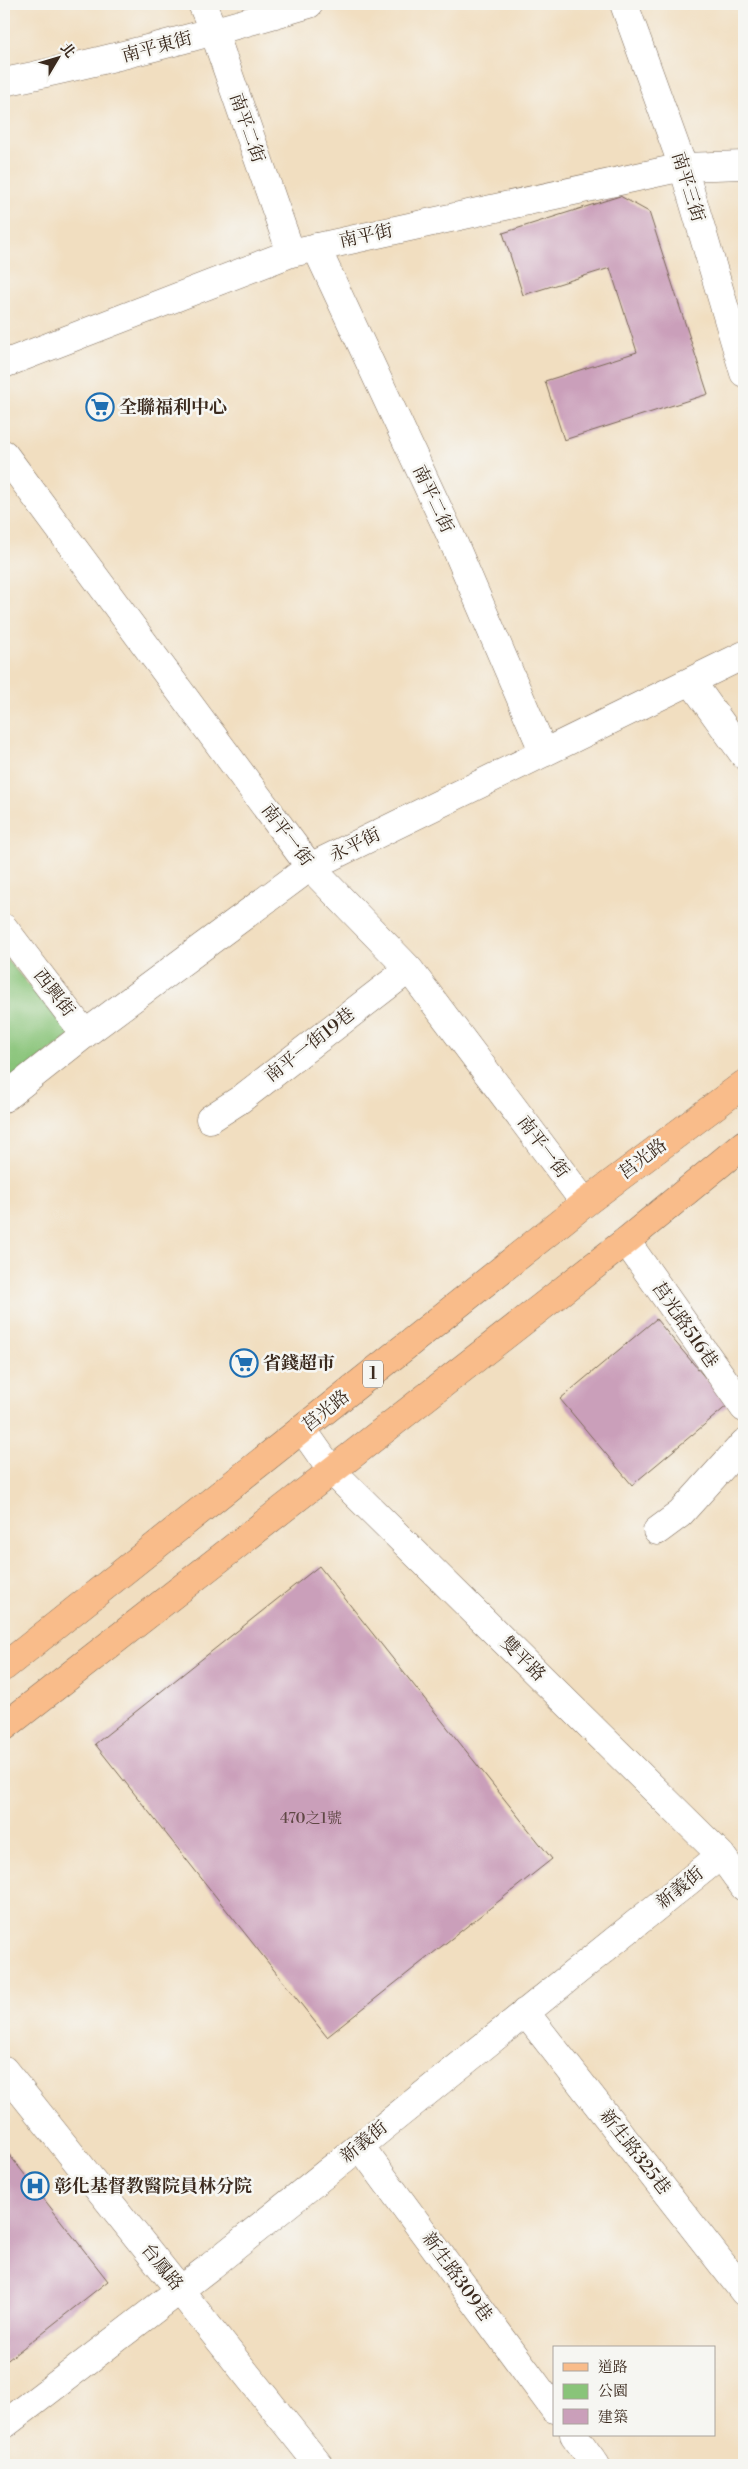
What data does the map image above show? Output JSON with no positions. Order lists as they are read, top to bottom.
{
  "streets": {
    "main road": ["莒光路", "1"],
    "street": [
      "南平東街",
      "南平二街",
      "南平三街",
      "南平街",
      "南平一街",
      "永平街",
      "西興街",
      "南平一街19巷",
      "莒光路516巷",
      "雙平路",
      "新義街",
      "新生路325巷",
      "台鳳路",
      "新生路309巷"
    ]
  },
  "crossings": [
    ["南平東街", "南平二街"],
    ["南平二街", "南平街"],
    ["南平二街", "永平街"],
    ["南平三街", "南平街"],
    ["南平一街", "永平街"],
    ["南平一街", "南平一街19巷"],
    ["南平一街", "莒光路"],
    ["永平街", "西興街"],
    ["莒光路", "雙平路"],
    ["雙平路", "新義街"],
    ["新義街", "新生路325巷"],
    ["新義街", "台鳳路"],
    ["新義街", "新生路309巷"]
  ],
  "places": {
    "supermarket": ["全聯福利中心", "省錢超市"],
    "hospital": ["彰化基督教醫院員林分院"]
  },
  "house_numbers": ["470之1號"],
  "legend": ["道路", "公園", "建築"],
  "north": "top right"
}
